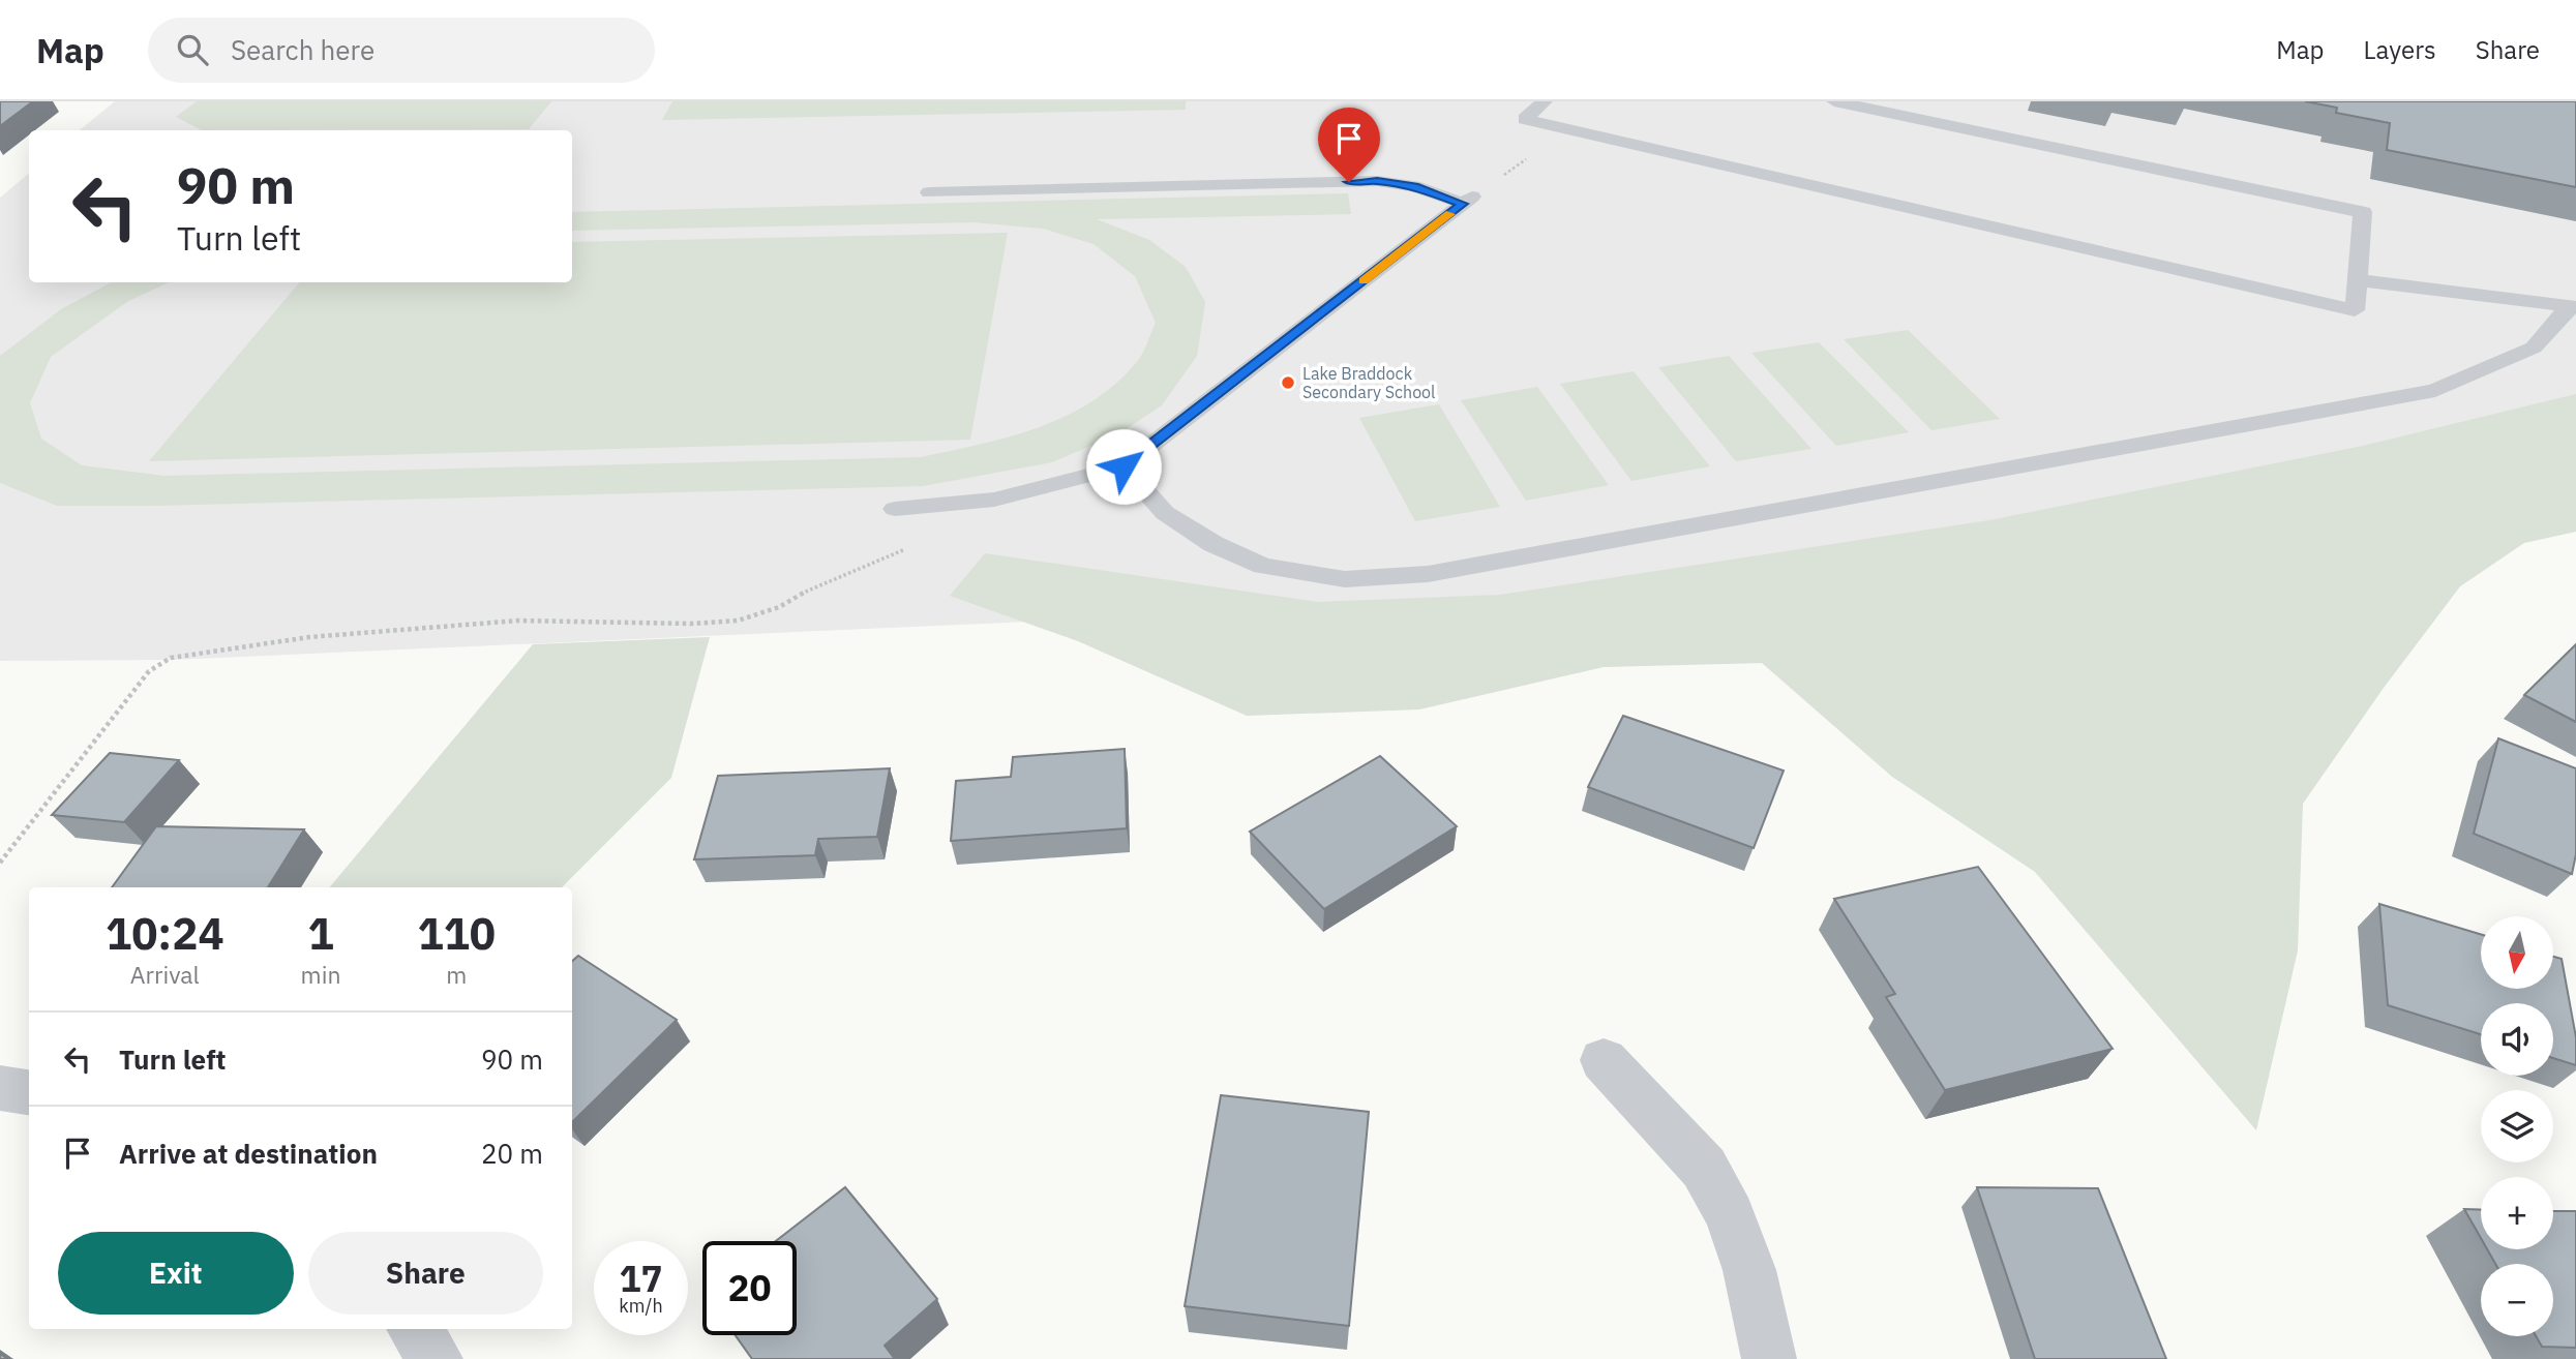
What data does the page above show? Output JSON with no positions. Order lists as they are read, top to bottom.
{
  "places": ["Lake Braddock Secondary School"],
  "north": "bottom",
  "page": {
    "header": "Map",
    "search": "Search here",
    "nav": ["Map", "Layers", "Share"],
    "turn": ["90 m", "Turn left"],
    "eta": [
      "10:24",
      "Arrival",
      "1",
      "min",
      "110",
      "m"
    ],
    "map_buttons": ["+", "−"],
    "list": [
      {
        "name": "Turn left",
        "value": "90 m"
      },
      {
        "name": "Arrive at destination",
        "value": "20 m"
      }
    ],
    "buttons": ["Exit", "Share"],
    "speed": "17 km/h",
    "limit": "20"
  }
}
